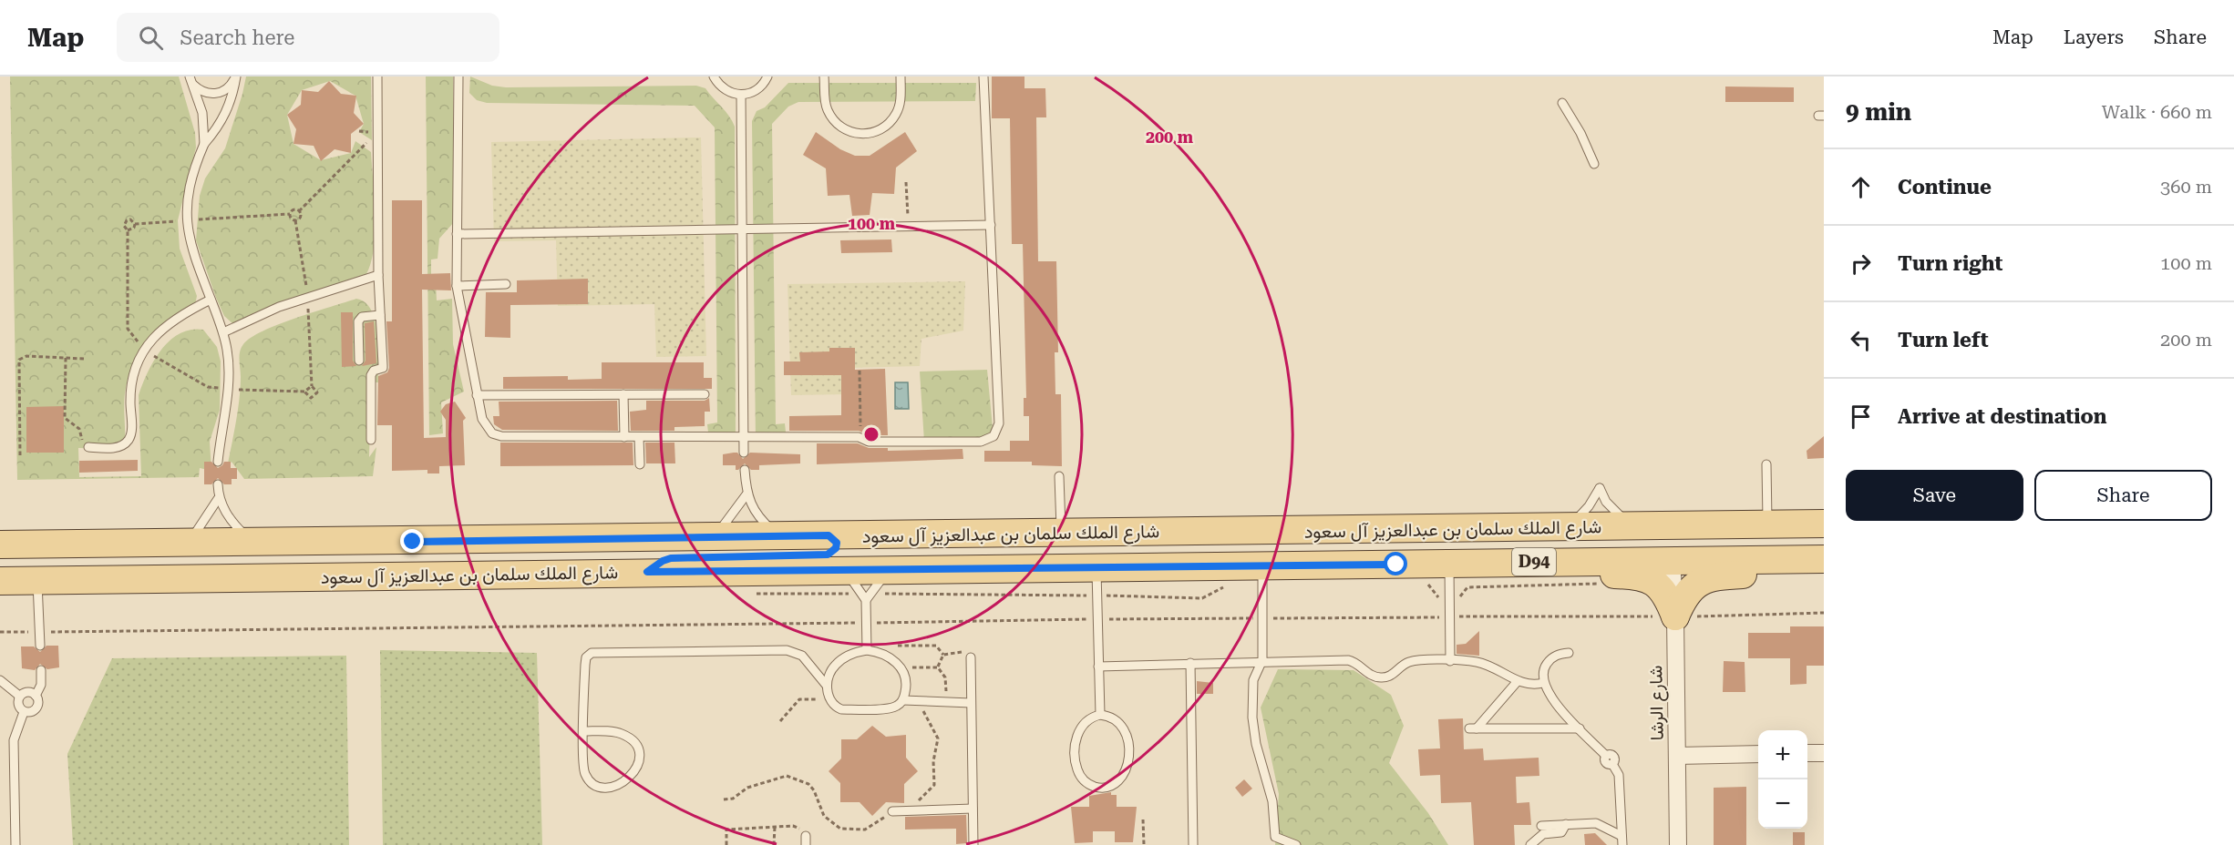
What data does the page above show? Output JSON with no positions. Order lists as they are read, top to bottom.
{
  "streets": {
    "main road": ["شارع الملك سلمان بن عبدالعزيز آل سعود", "D94"],
    "street": ["شارع الرشا"]
  },
  "crossings": [
    ["شارع الملك سلمان بن عبدالعزيز آل سعود", "شارع الرشا"]
  ],
  "page": {
    "header": "Map",
    "search": "Search here",
    "nav": ["Map", "Layers", "Share"],
    "heading": ["9 min", "Walk · 660 m"],
    "list": [
      ["Continue", "360 m"],
      ["Turn right", "100 m"],
      ["Turn left", "200 m"],
      "Arrive at destination"
    ],
    "buttons": ["Save", "Share"],
    "map_buttons": ["+", "−"]
  },
  "rings": ["200 m", "100 m"]
}
